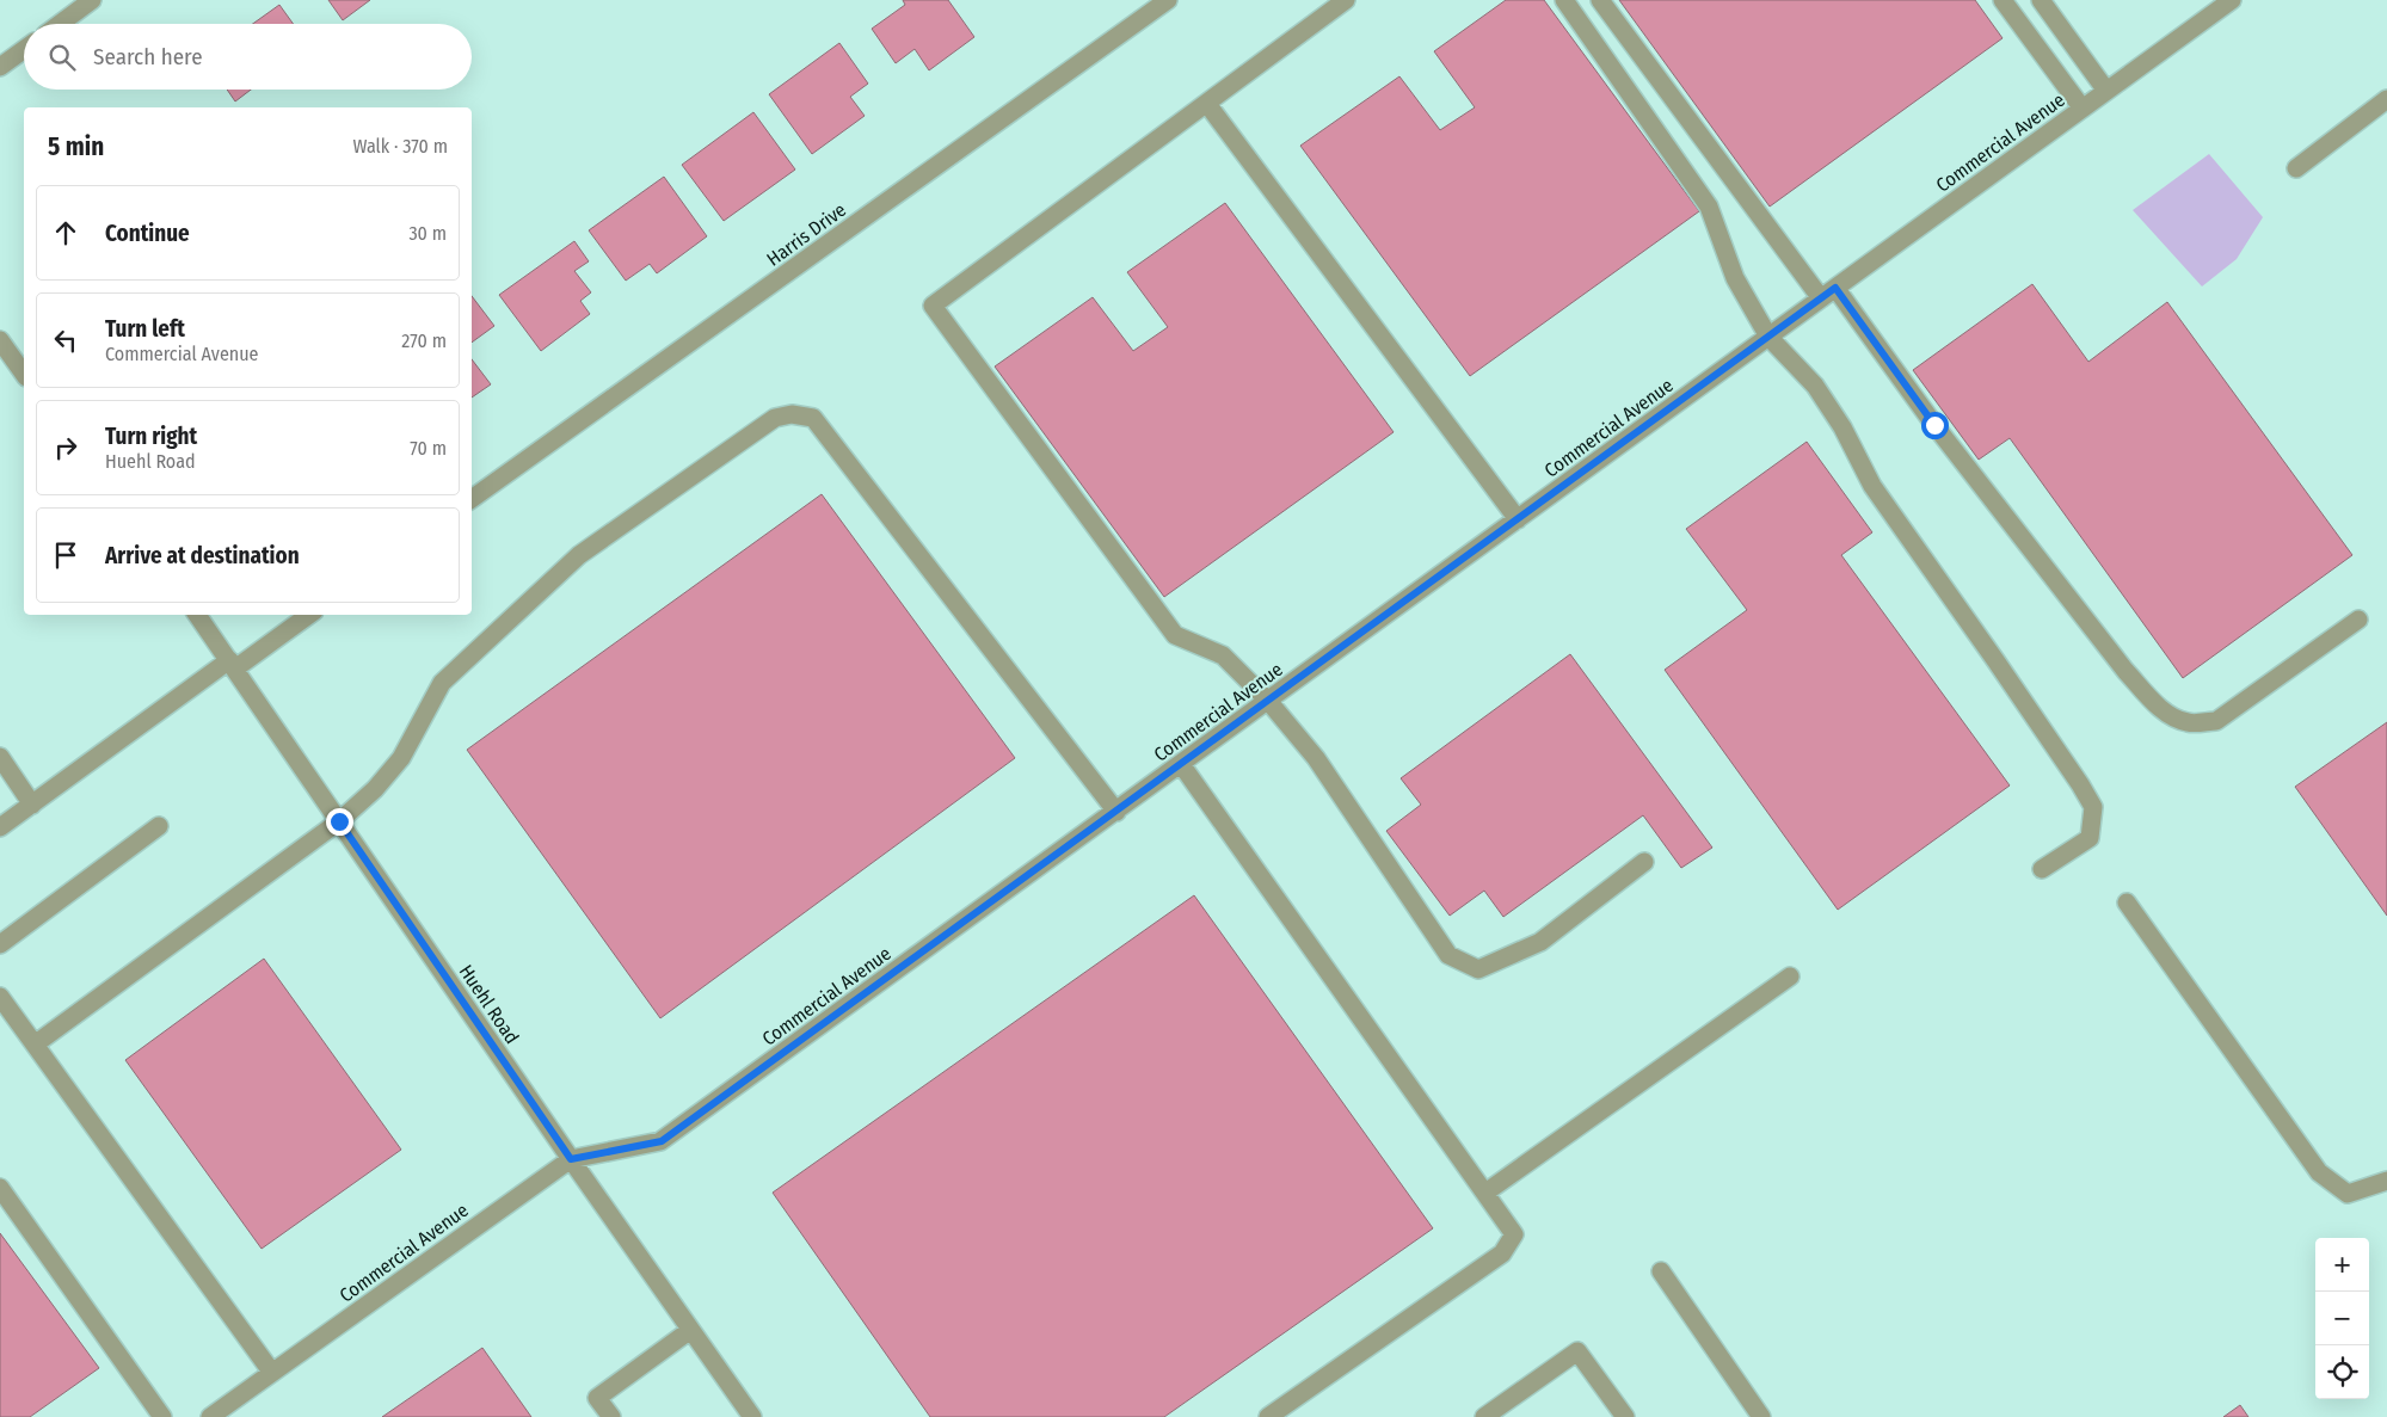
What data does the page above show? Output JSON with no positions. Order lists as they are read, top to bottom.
{
  "streets": {
    "street": ["Commercial Avenue", "Harris Drive", "Huehl Road"]
  },
  "crossings": [
    ["Commercial Avenue", "Huehl Road"]
  ],
  "page": {
    "search": "Search here",
    "heading": ["5 min", "Walk · 370 m"],
    "list": [
      ["Continue", "30 m"],
      ["Turn left", "Commercial Avenue", "270 m"],
      ["Turn right", "Huehl Road", "70 m"],
      "Arrive at destination"
    ],
    "map_buttons": ["+", "−"]
  }
}
